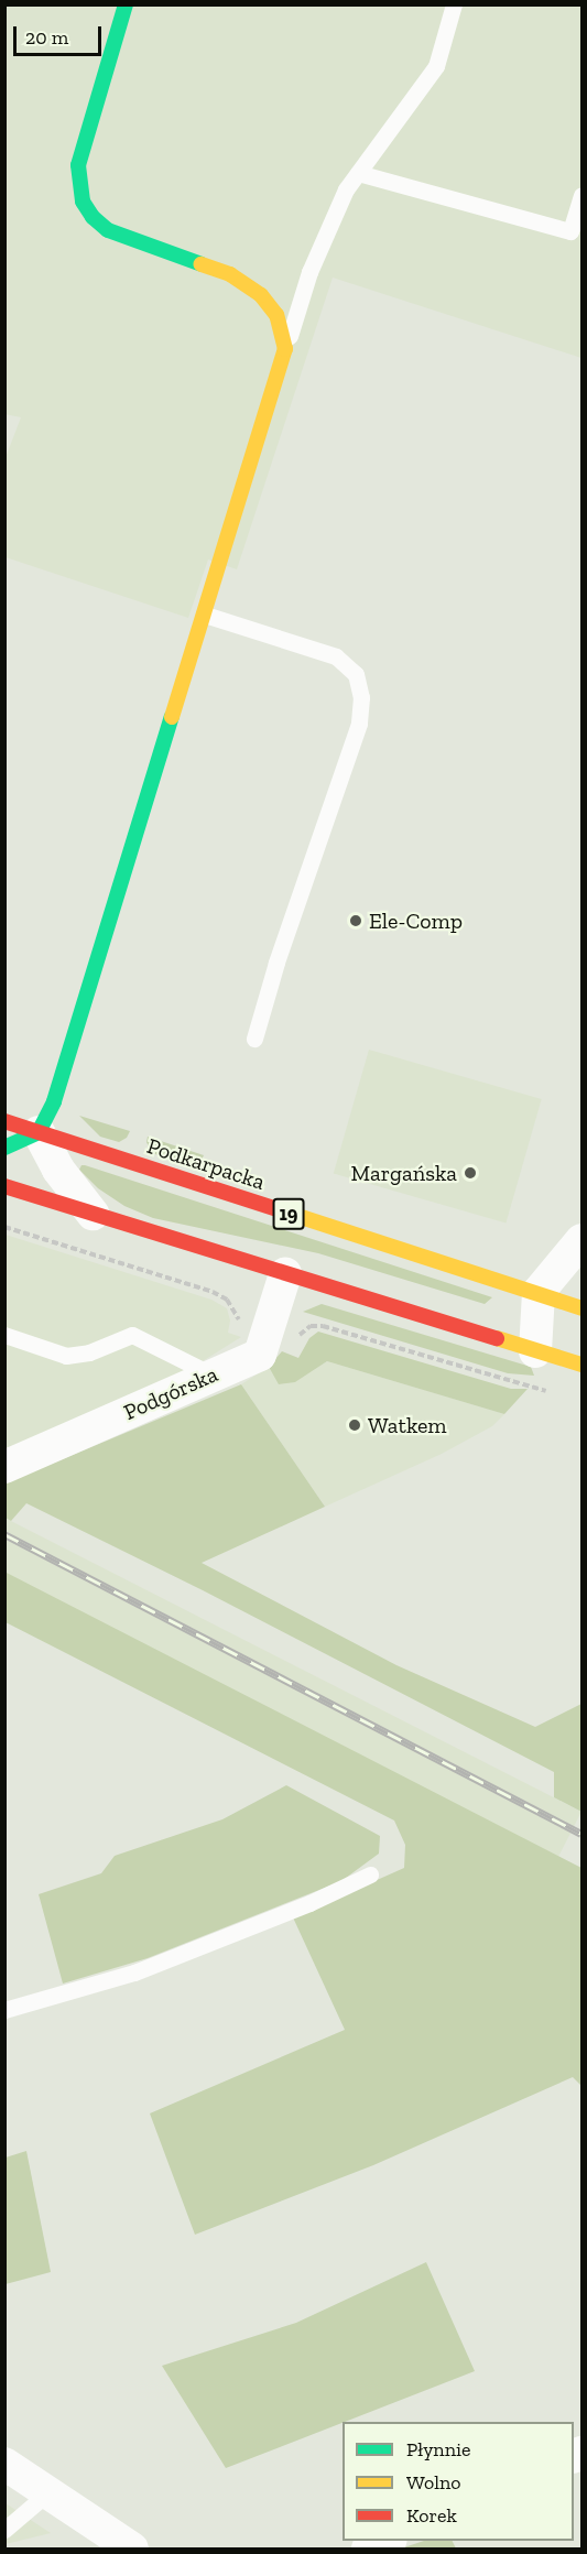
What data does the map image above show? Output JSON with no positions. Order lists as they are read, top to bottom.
{
  "streets": {
    "street": ["Podkarpacka", "19", "Podgórska"]
  },
  "places": ["Ele-Comp", "Margańska", "Watkem"],
  "legend": ["Płynnie", "Wolno", "Korek"],
  "scale_bar": "20 m"
}
